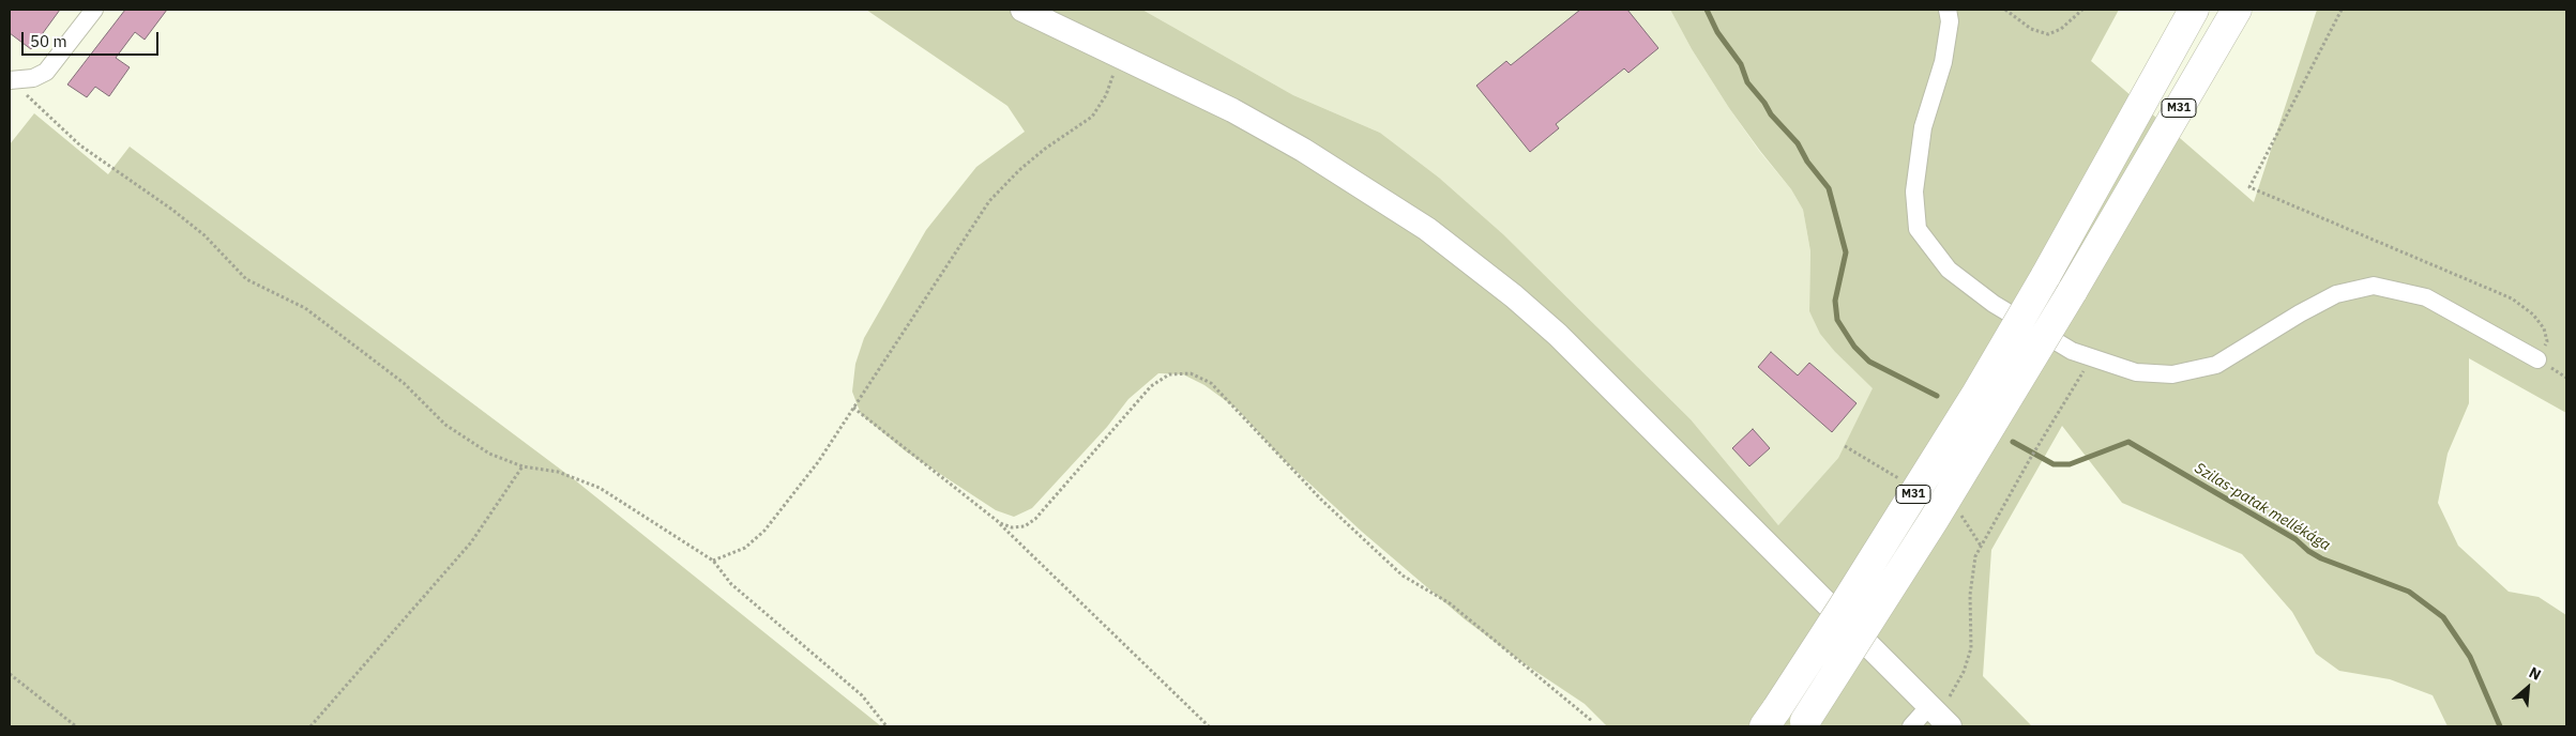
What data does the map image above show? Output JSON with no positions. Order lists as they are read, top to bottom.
{
  "streets": {
    "highway": ["M31"]
  },
  "water": ["Szilas-patak mellékága"],
  "scale_bar": "50 m",
  "north": "top right"
}
